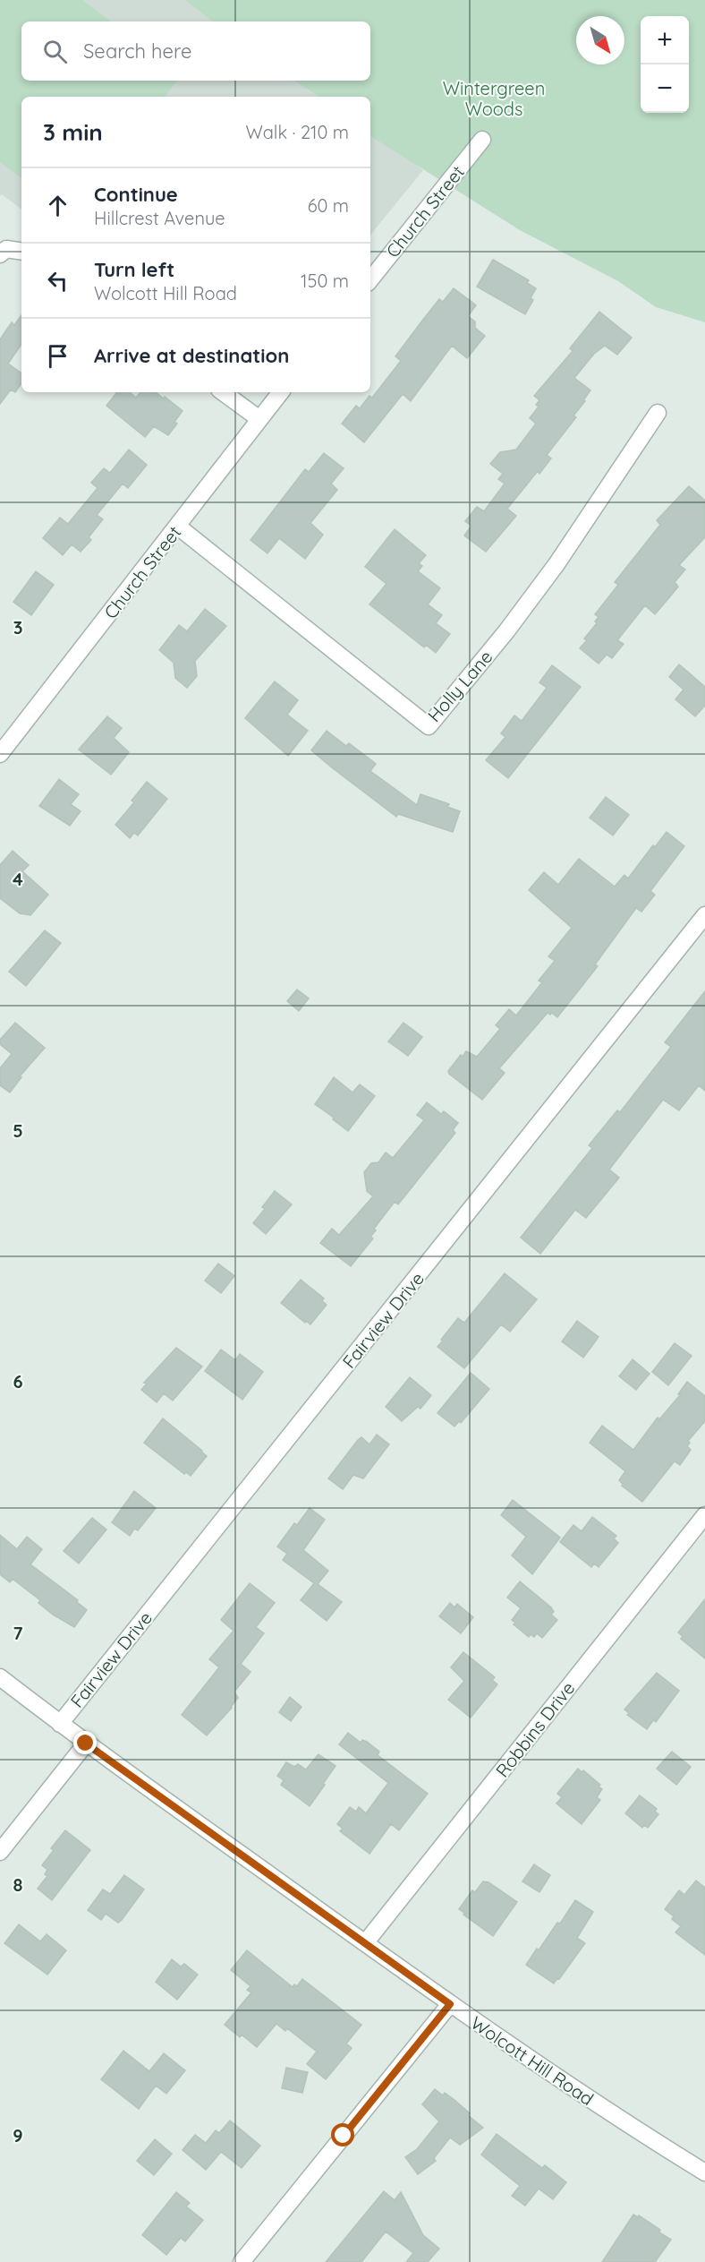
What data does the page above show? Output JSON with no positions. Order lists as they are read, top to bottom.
{
  "streets": {
    "street": [
      "Church Street",
      "Holly Lane",
      "Fairview Drive",
      "Robbins Drive",
      "Wolcott Hill Road"
    ]
  },
  "crossings": [
    ["Church Street", "Holly Lane"],
    ["Fairview Drive", "Wolcott Hill Road"],
    ["Robbins Drive", "Wolcott Hill Road"]
  ],
  "parks": ["Wintergreen Woods"],
  "north": "bottom right",
  "page": {
    "map_buttons": ["+", "−"],
    "search": "Search here",
    "heading": ["3 min", "Walk · 210 m"],
    "list": [
      ["Continue", "Hillcrest Avenue", "60 m"],
      ["Turn left", "Wolcott Hill Road", "150 m"],
      "Arrive at destination"
    ]
  },
  "grid": {
    "rows": [
      "3",
      "4",
      "5",
      "6",
      "7",
      "8",
      "9"
    ]
  }
}
